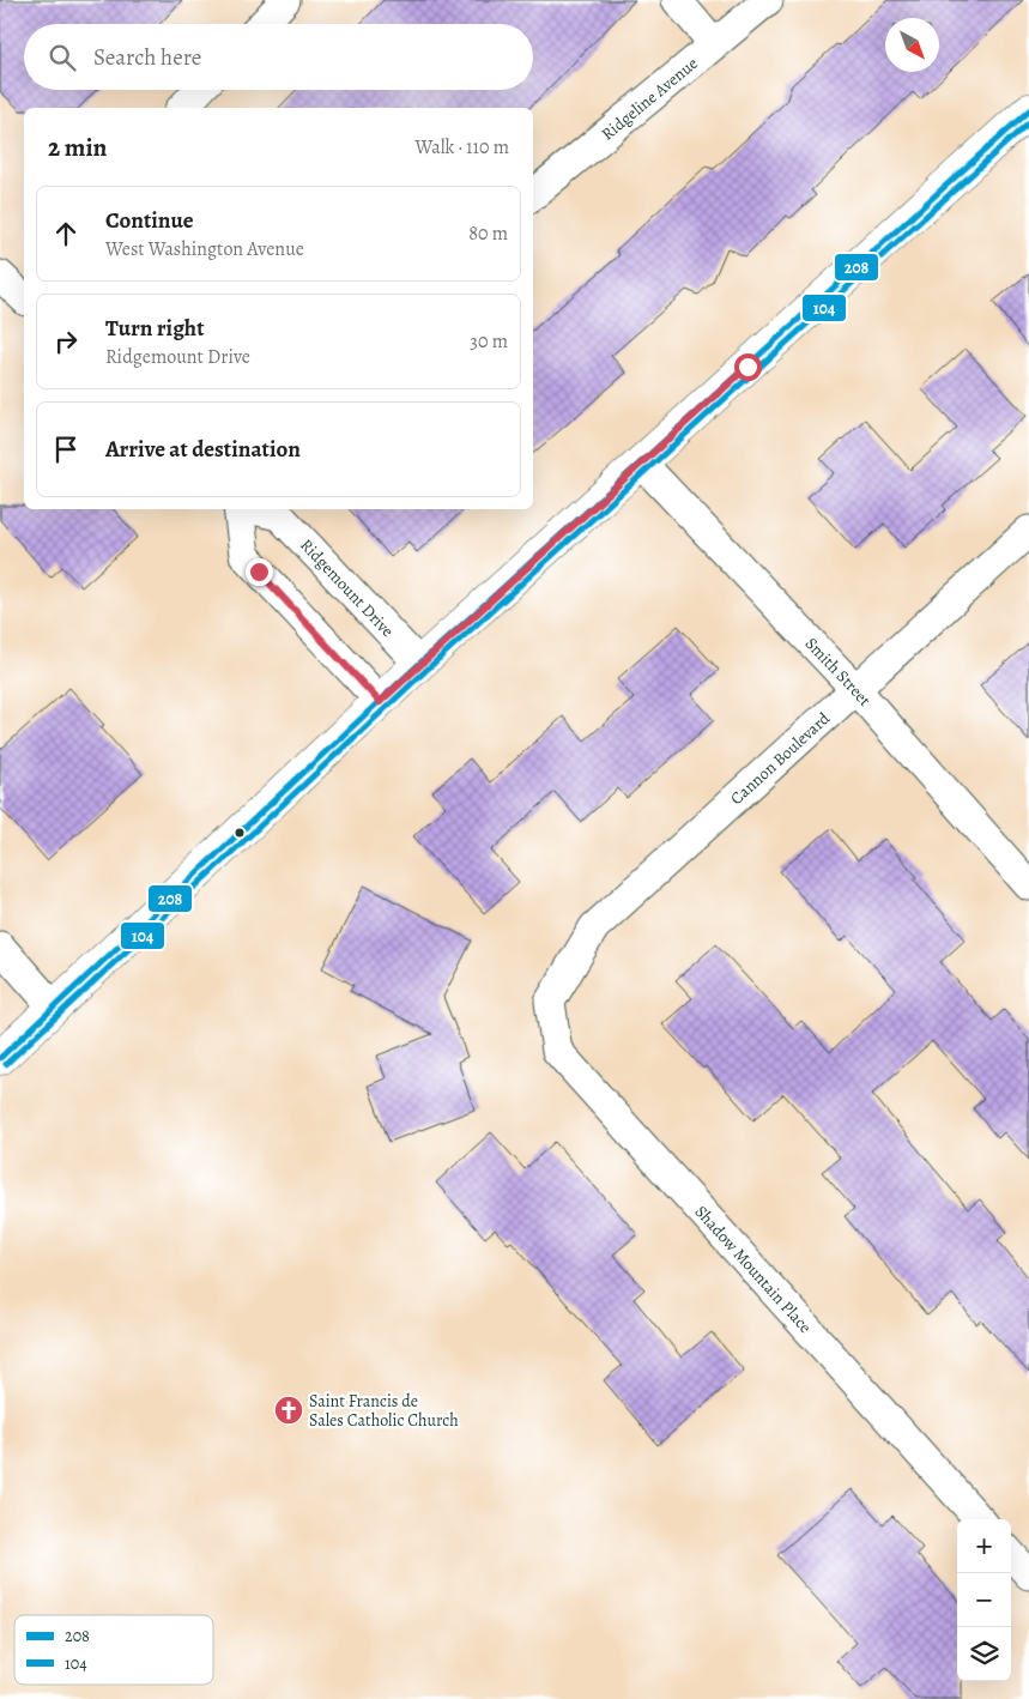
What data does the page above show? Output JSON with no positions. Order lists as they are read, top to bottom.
{
  "streets": {
    "street": [
      "Ridgeline Avenue",
      "Ridgemount Drive",
      "Smith Street",
      "Cannon Boulevard",
      "Shadow Mountain Place"
    ]
  },
  "crossings": [
    ["Smith Street", "Cannon Boulevard"],
    ["Cannon Boulevard", "Shadow Mountain Place"]
  ],
  "places": {
    "church": ["Saint Francis de Sales Catholic Church"]
  },
  "lines": ["transit line 208", "transit line 104"],
  "legend": ["208", "104"],
  "north": "bottom right",
  "page": {
    "search": "Search here",
    "heading": ["2 min", "Walk · 110 m"],
    "list": [
      ["Continue", "West Washington Avenue", "80 m"],
      ["Turn right", "Ridgemount Drive", "30 m"],
      "Arrive at destination"
    ],
    "map_buttons": ["+", "−"]
  }
}
